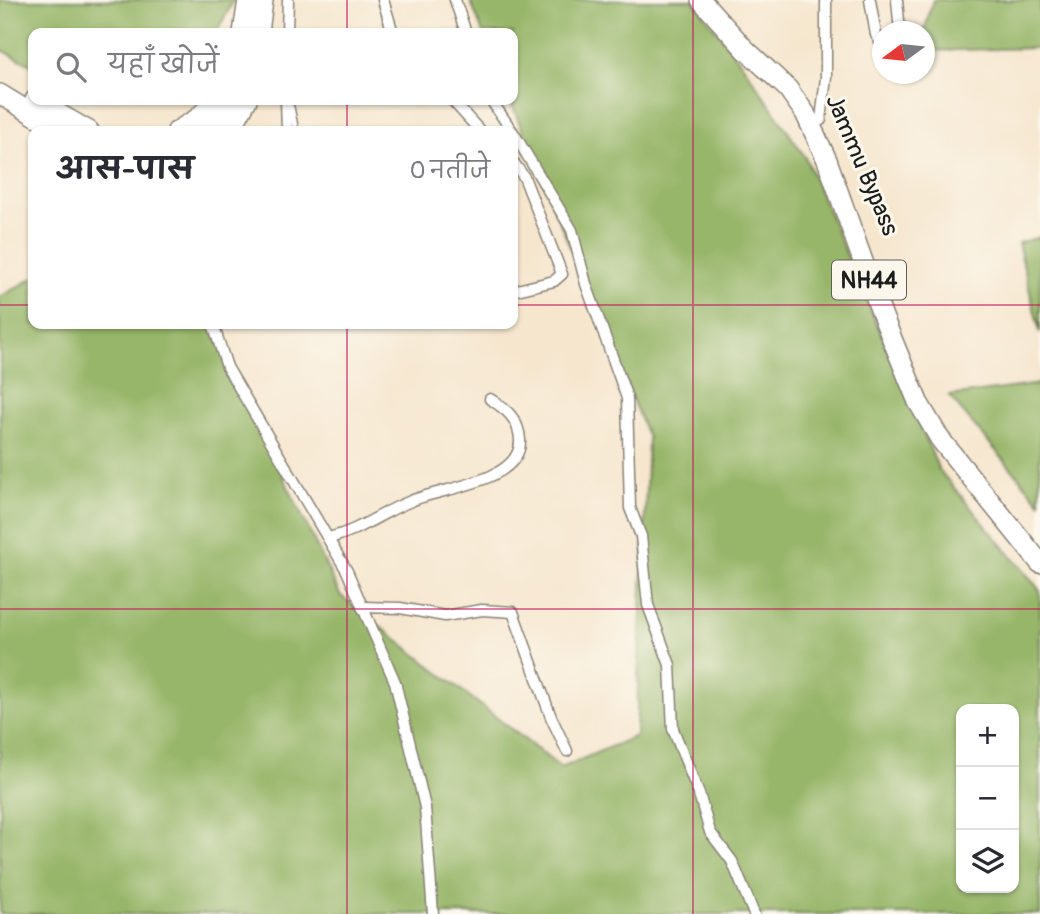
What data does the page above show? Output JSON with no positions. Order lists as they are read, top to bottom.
{
  "streets": {
    "highway": ["Jammu Bypass", "NH44"]
  },
  "north": "left",
  "page": {
    "search": "यहाँ खोजें",
    "heading": ["आस-पास", "0 नतीजे"],
    "map_buttons": ["+", "−"]
  }
}
